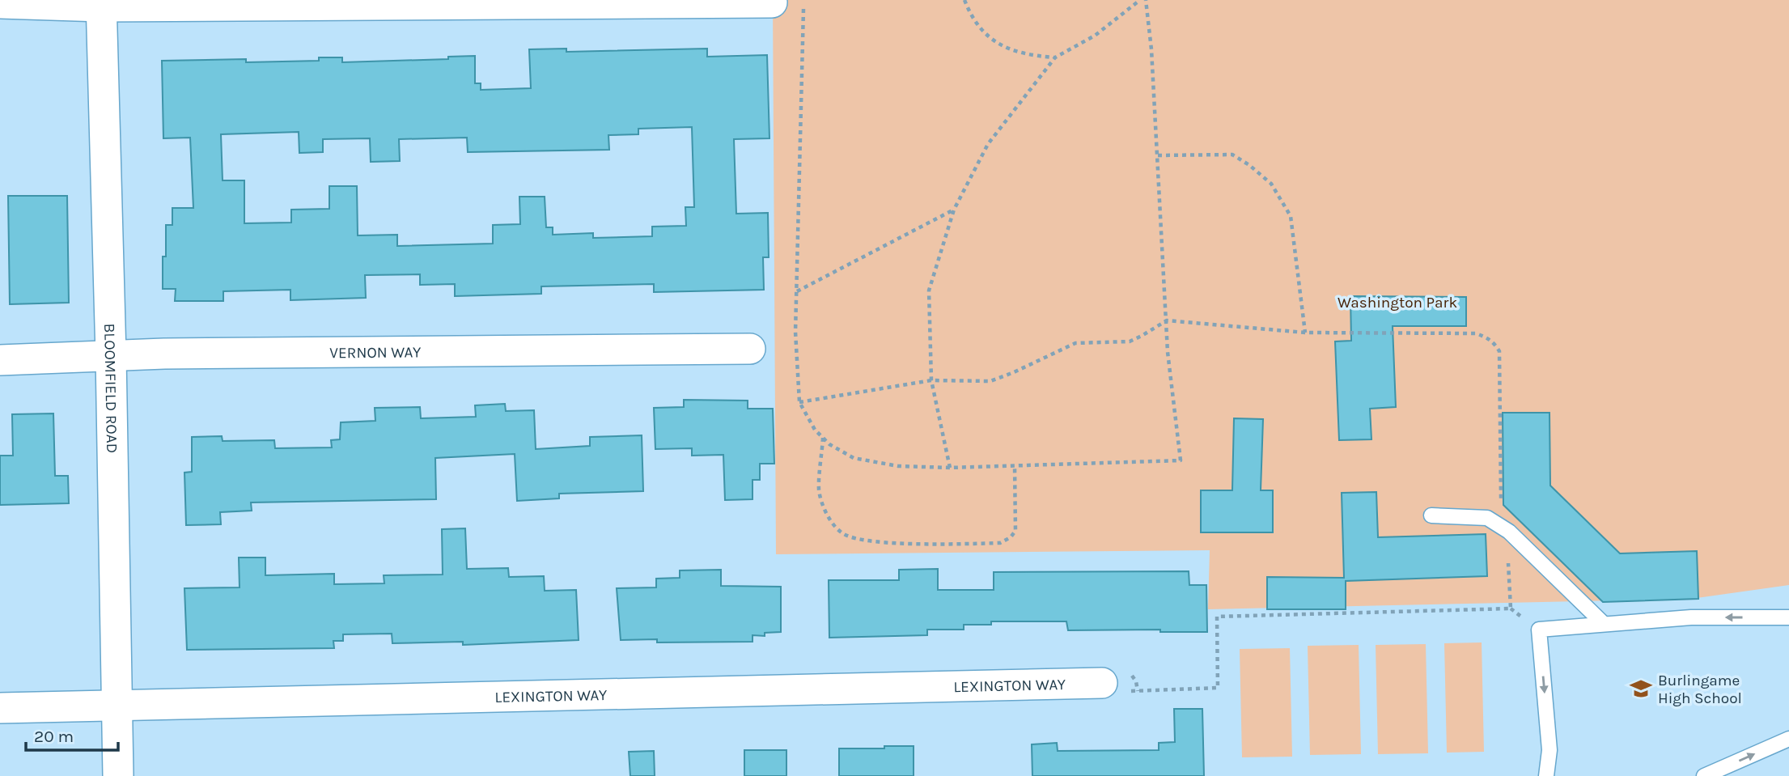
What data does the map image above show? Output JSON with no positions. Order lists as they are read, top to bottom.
{
  "streets": {
    "street": ["VERNON WAY", "BLOOMFIELD ROAD", "LEXINGTON WAY"]
  },
  "crossings": [
    ["VERNON WAY", "BLOOMFIELD ROAD"],
    ["BLOOMFIELD ROAD", "LEXINGTON WAY"]
  ],
  "parks": ["Washington Park"],
  "places": {
    "school or university": ["Burlingame High School"]
  },
  "scale_bar": "20 m"
}
